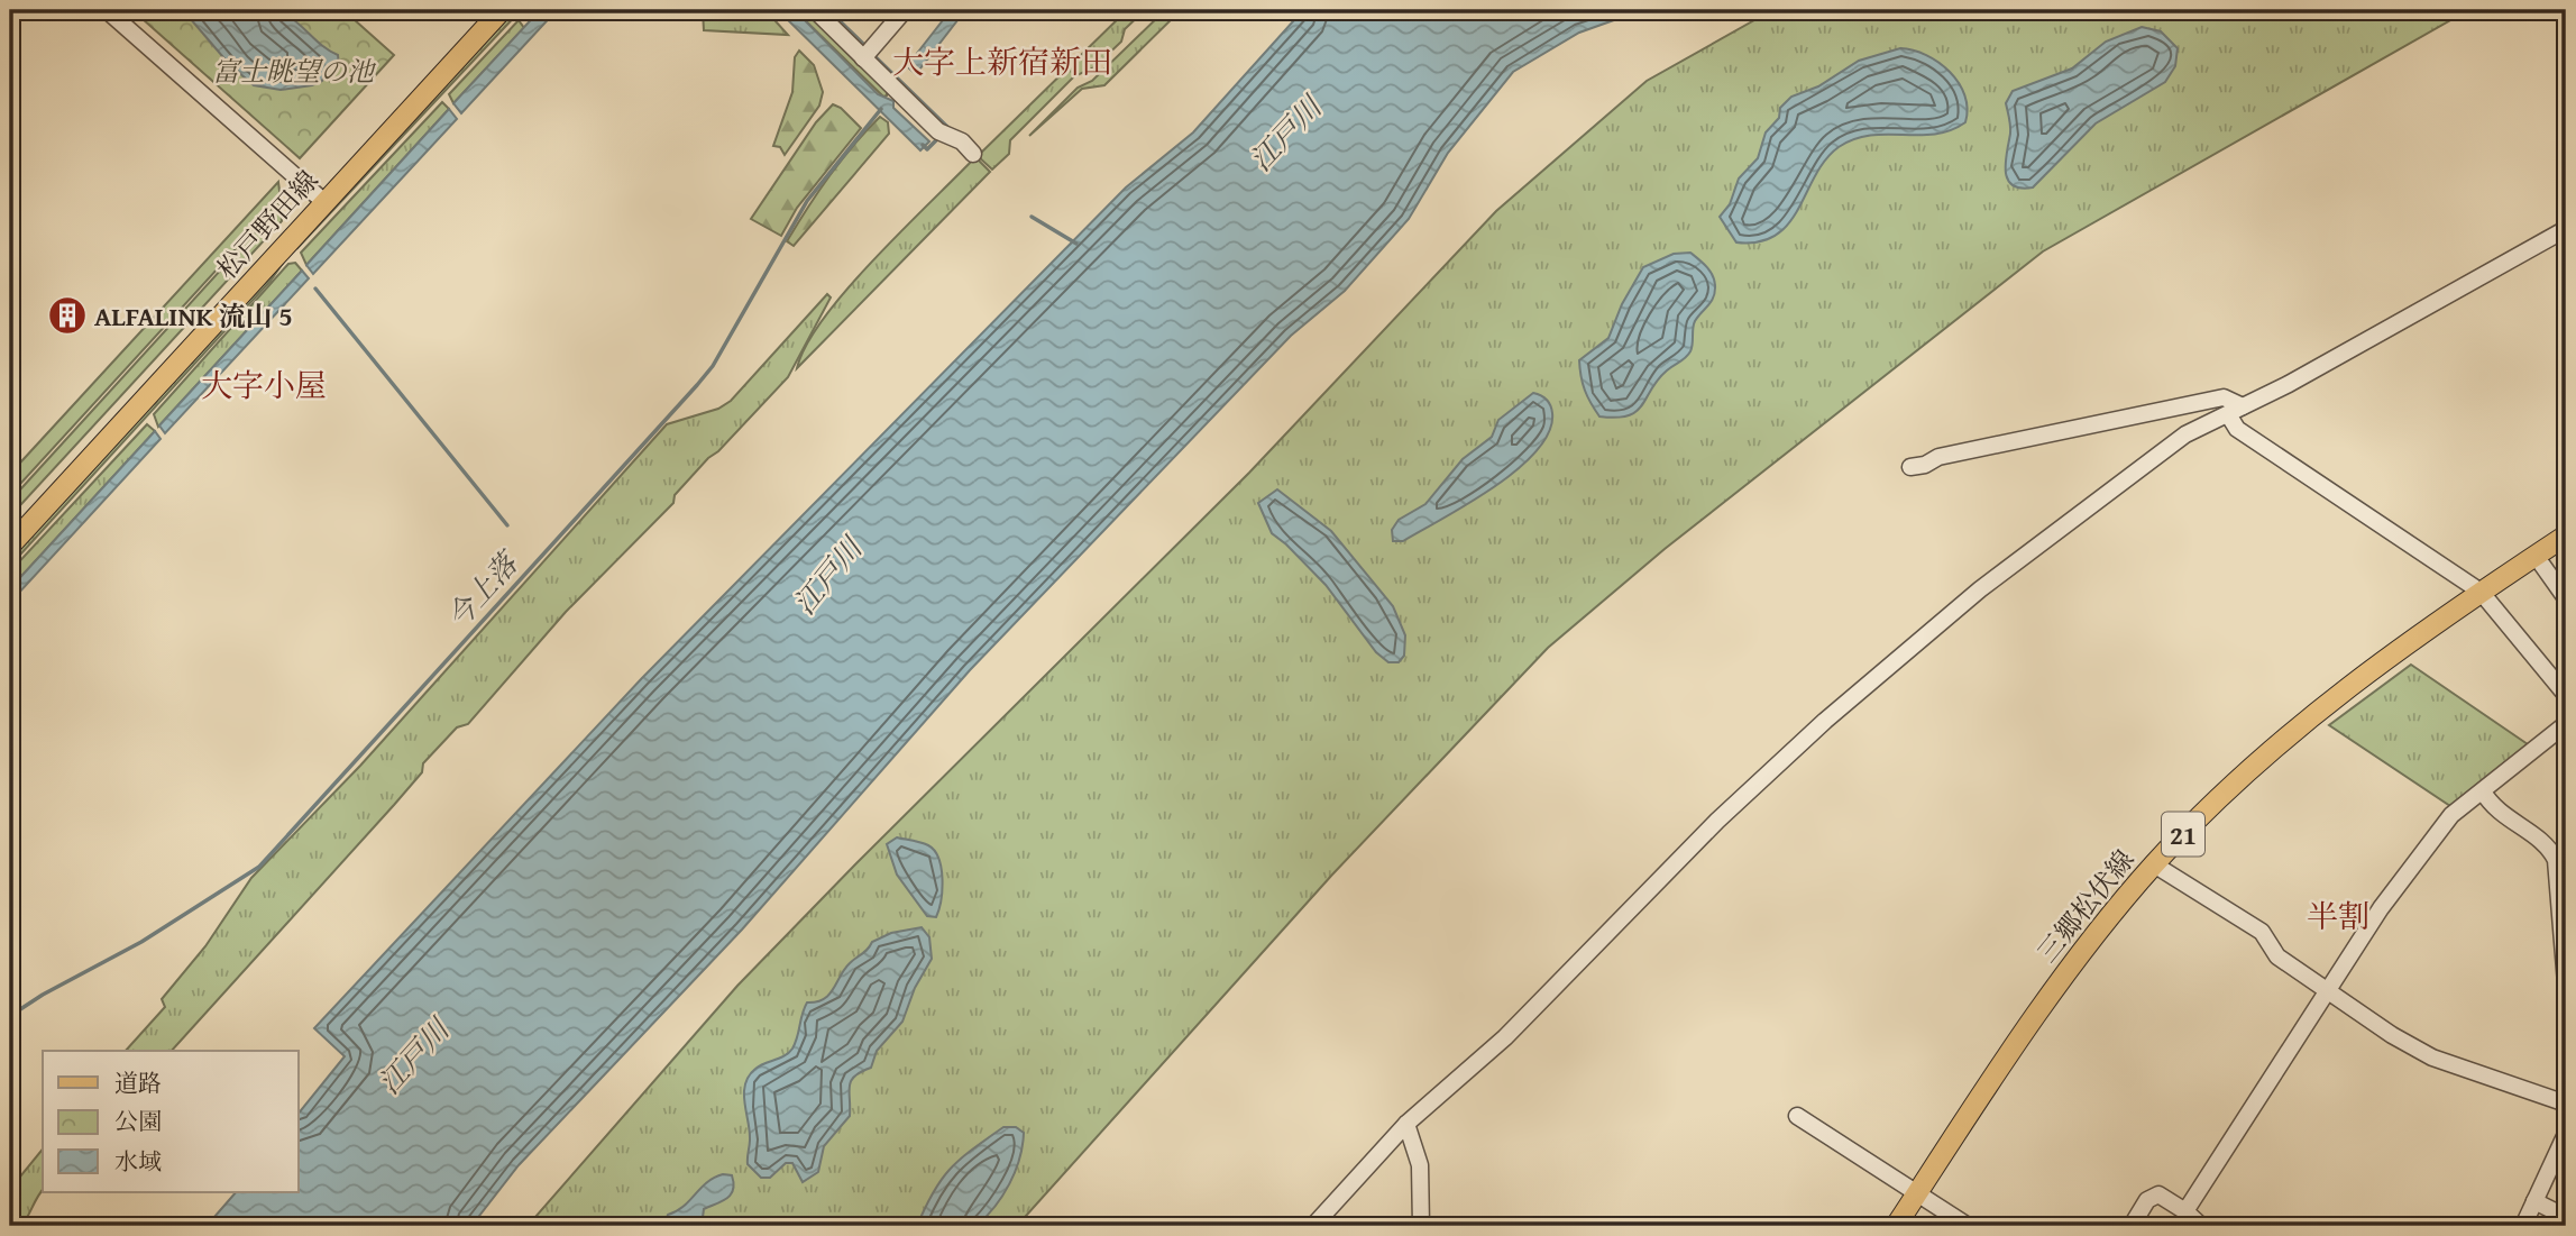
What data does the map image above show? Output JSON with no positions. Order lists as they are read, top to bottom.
{
  "streets": {
    "main road": ["松戸野田線", "21", "三郷松伏線"]
  },
  "districts": ["大字上新宿新田", "大字小屋", "半割"],
  "water": ["江戸川", "今上落"],
  "parks": ["富士眺望の池"],
  "places": {
    "building": ["ALFALINK 流山 5"]
  },
  "legend": ["道路", "公園", "水域"]
}
